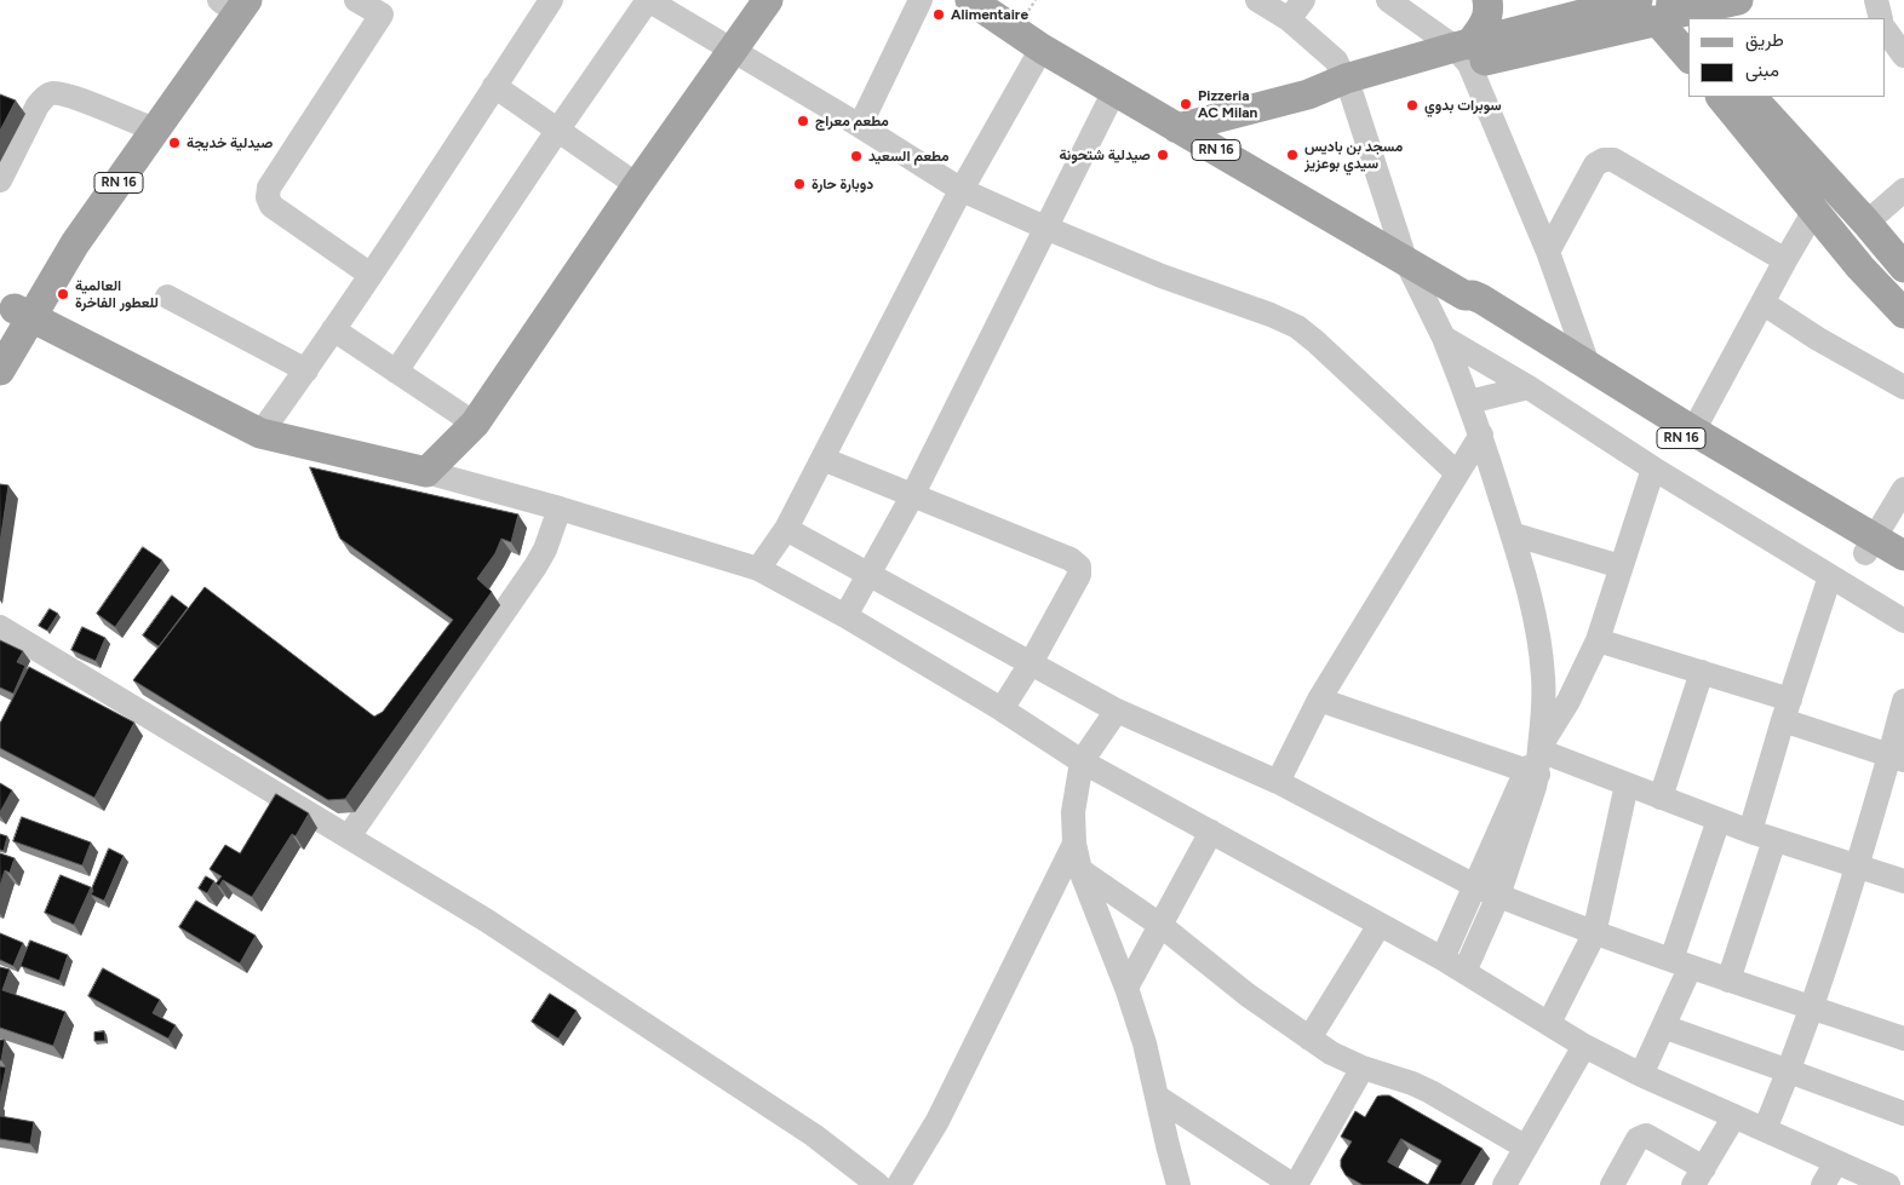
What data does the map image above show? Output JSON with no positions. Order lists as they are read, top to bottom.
{
  "streets": {
    "main road": ["RN 16"]
  },
  "places": [
    "Alimentaire",
    "Pizzeria AC Milan",
    "سوبرات بدوي",
    "مطعم معراج",
    "صيدلية خديجة",
    "صيدلية شتحونة",
    "مسجد بن باديس سيدي بوعزيز",
    "مطعم السعيد",
    "دوبارة حارة",
    "العالمية للعطور الفاخرة"
  ],
  "legend": ["طريق", "مبنى"]
}
